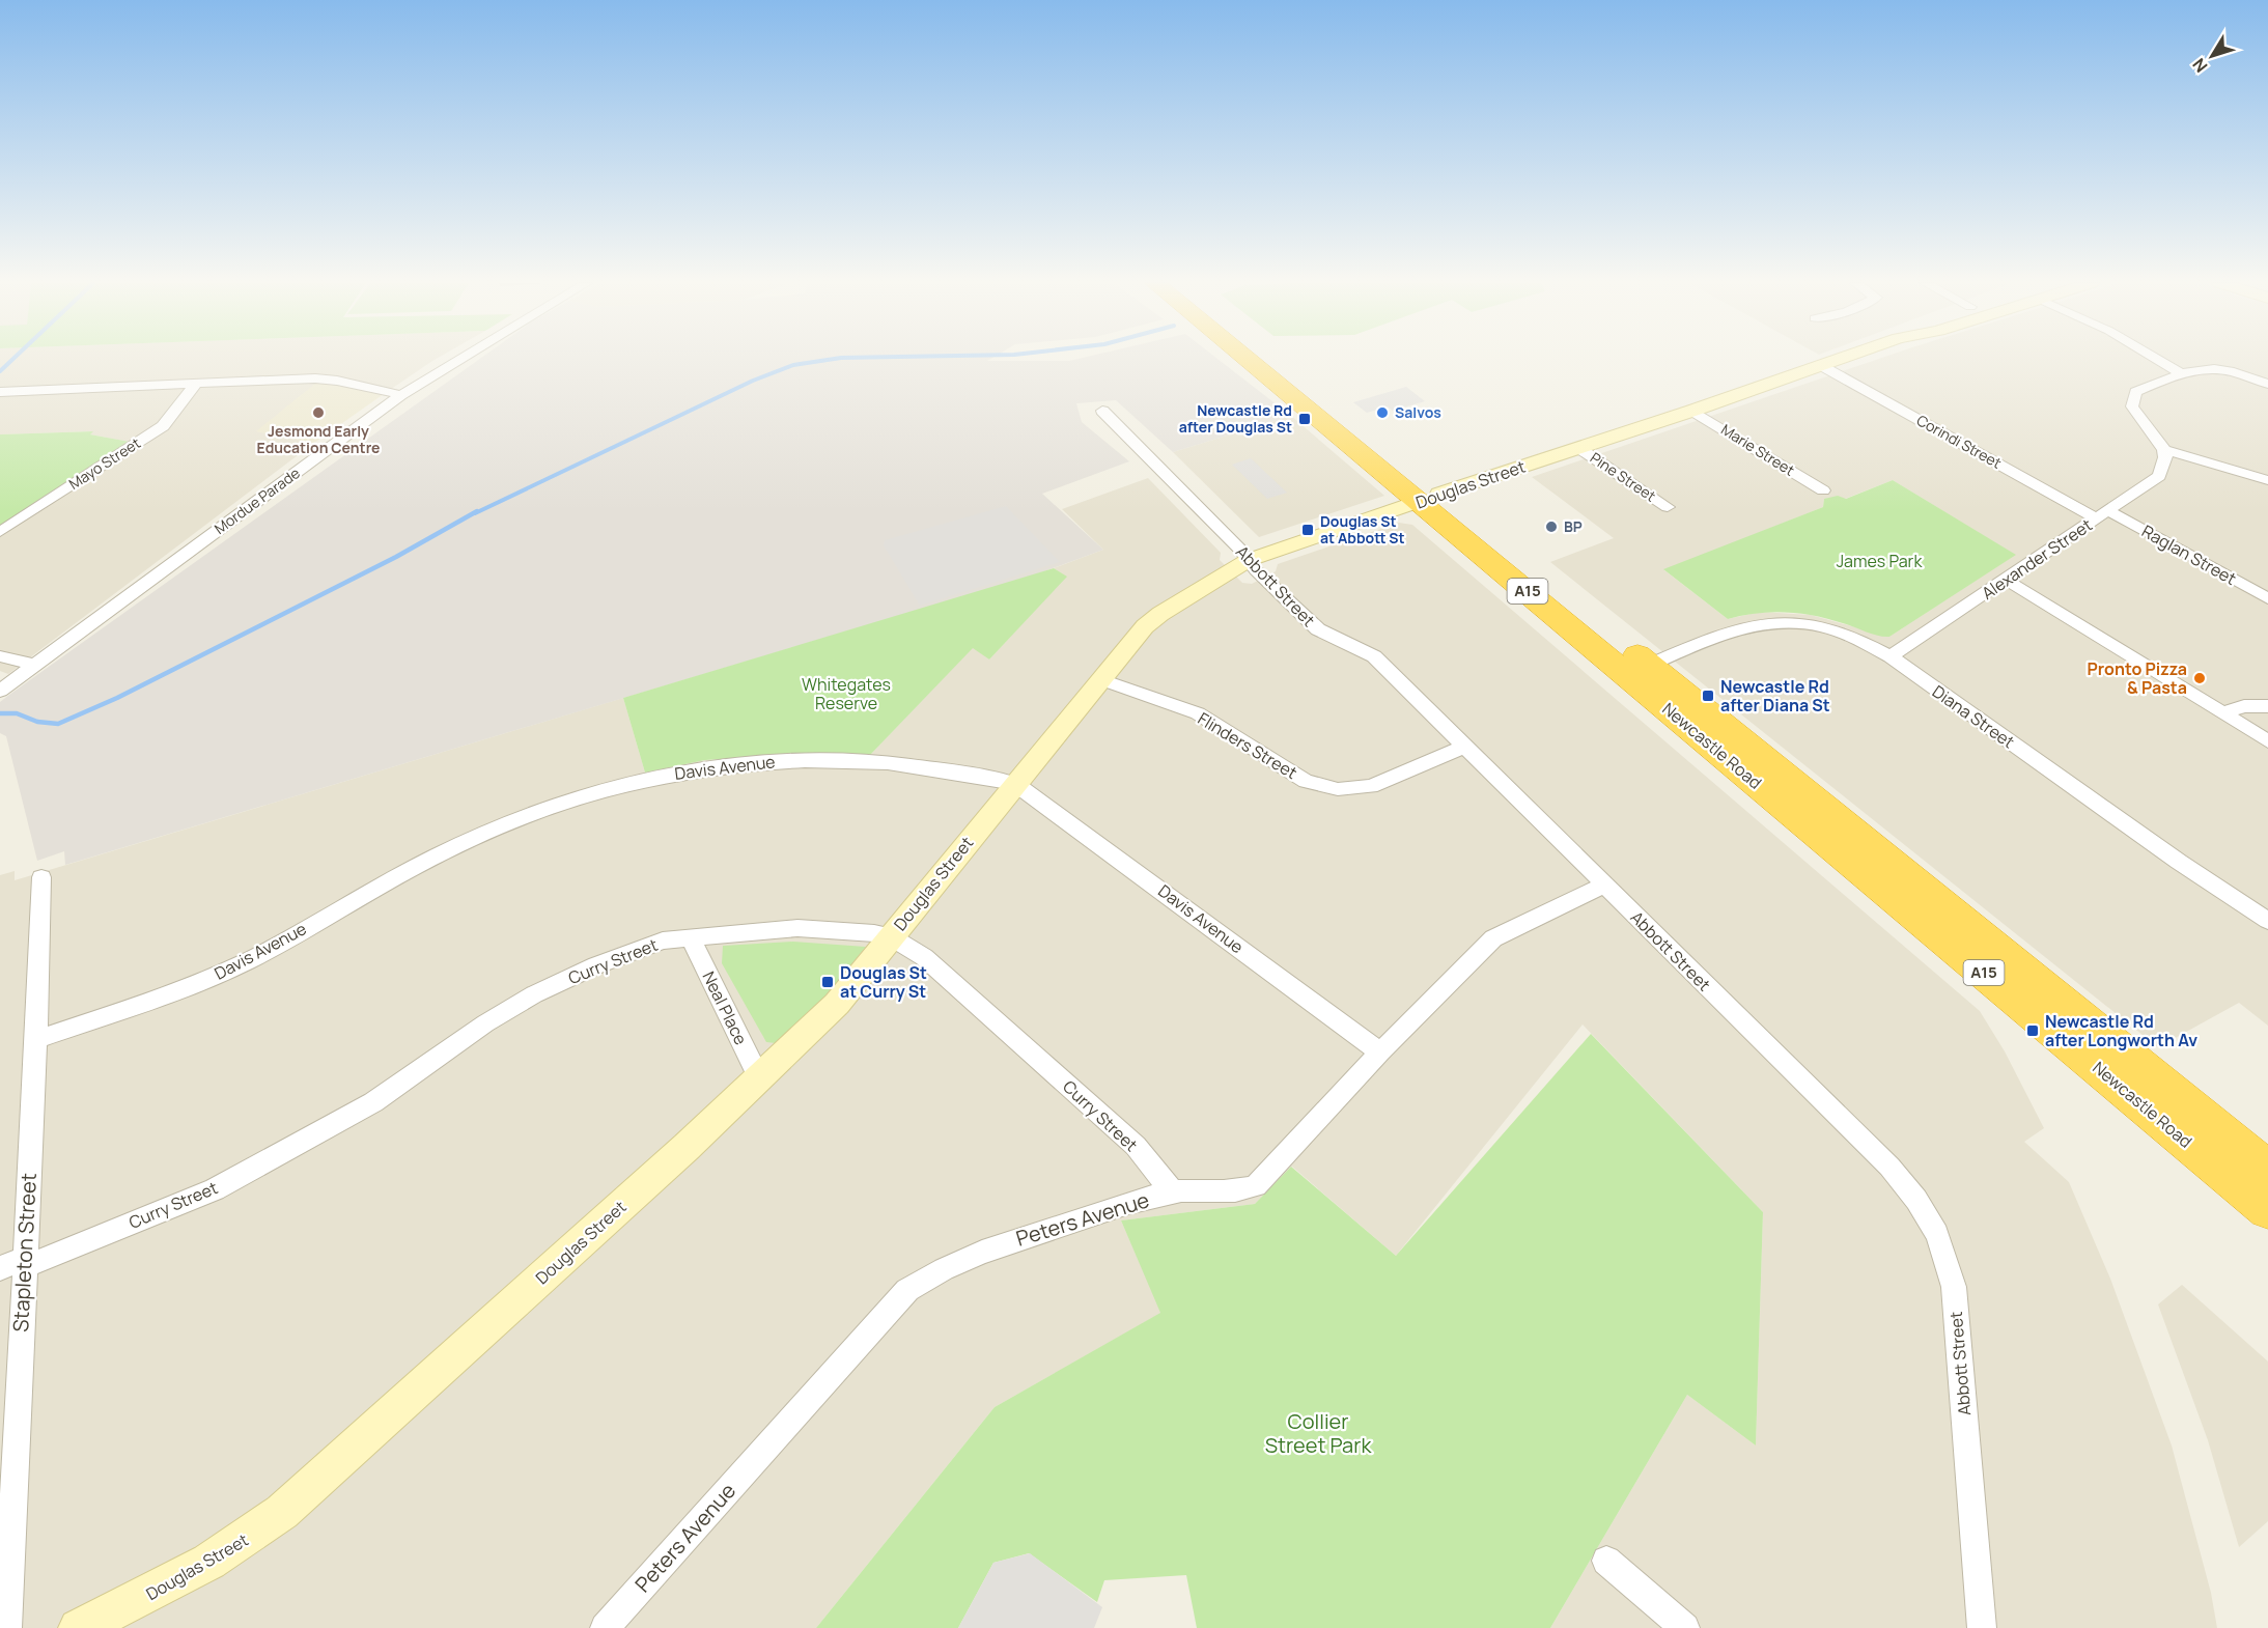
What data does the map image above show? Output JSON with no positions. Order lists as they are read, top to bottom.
{
  "streets": {
    "highway": ["A15", "Newcastle Road"],
    "street": [
      "Corindi Street",
      "Marie Street",
      "Mayo Street",
      "Pine Street",
      "Douglas Street",
      "Mordue Parade",
      "Raglan Street",
      "Alexander Street",
      "Abbott Street",
      "Diana Street",
      "Flinders Street",
      "Davis Avenue",
      "Curry Street",
      "Neal Place",
      "Peters Avenue",
      "Stapleton Street"
    ]
  },
  "crossings": [
    ["Corindi Street", "Douglas Street"],
    ["Corindi Street", "Raglan Street"],
    ["Corindi Street", "Alexander Street"],
    ["Marie Street", "Douglas Street"],
    ["Pine Street", "Douglas Street"],
    ["Douglas Street", "Abbott Street"],
    ["Douglas Street", "Flinders Street"],
    ["Douglas Street", "Newcastle Road"],
    ["Douglas Street", "Davis Avenue"],
    ["Douglas Street", "Curry Street"],
    ["Douglas Street", "Neal Place"],
    ["Raglan Street", "Alexander Street"],
    ["Alexander Street", "Diana Street"],
    ["Abbott Street", "Flinders Street"],
    ["Abbott Street", "Peters Avenue"],
    ["A15", "Newcastle Road"],
    ["Diana Street", "Newcastle Road"],
    ["Davis Avenue", "Peters Avenue"],
    ["Davis Avenue", "Stapleton Street"],
    ["Curry Street", "Neal Place"],
    ["Curry Street", "Peters Avenue"],
    ["Curry Street", "Stapleton Street"]
  ],
  "parks": ["James Park", "Whitegates Reserve", "Collier Street Park"],
  "places": {
    "other": [
      "Jesmond Early Education Centre",
      "Salvos",
      "BP",
      "Pronto Pizza & Pasta"
    ],
    "transit": [
      "Newcastle Rd after Douglas St",
      "Douglas St at Abbott St",
      "Newcastle Rd after Diana St",
      "Douglas St at Curry St",
      "Newcastle Rd after Longworth Av"
    ]
  },
  "north": "bottom left"
}
